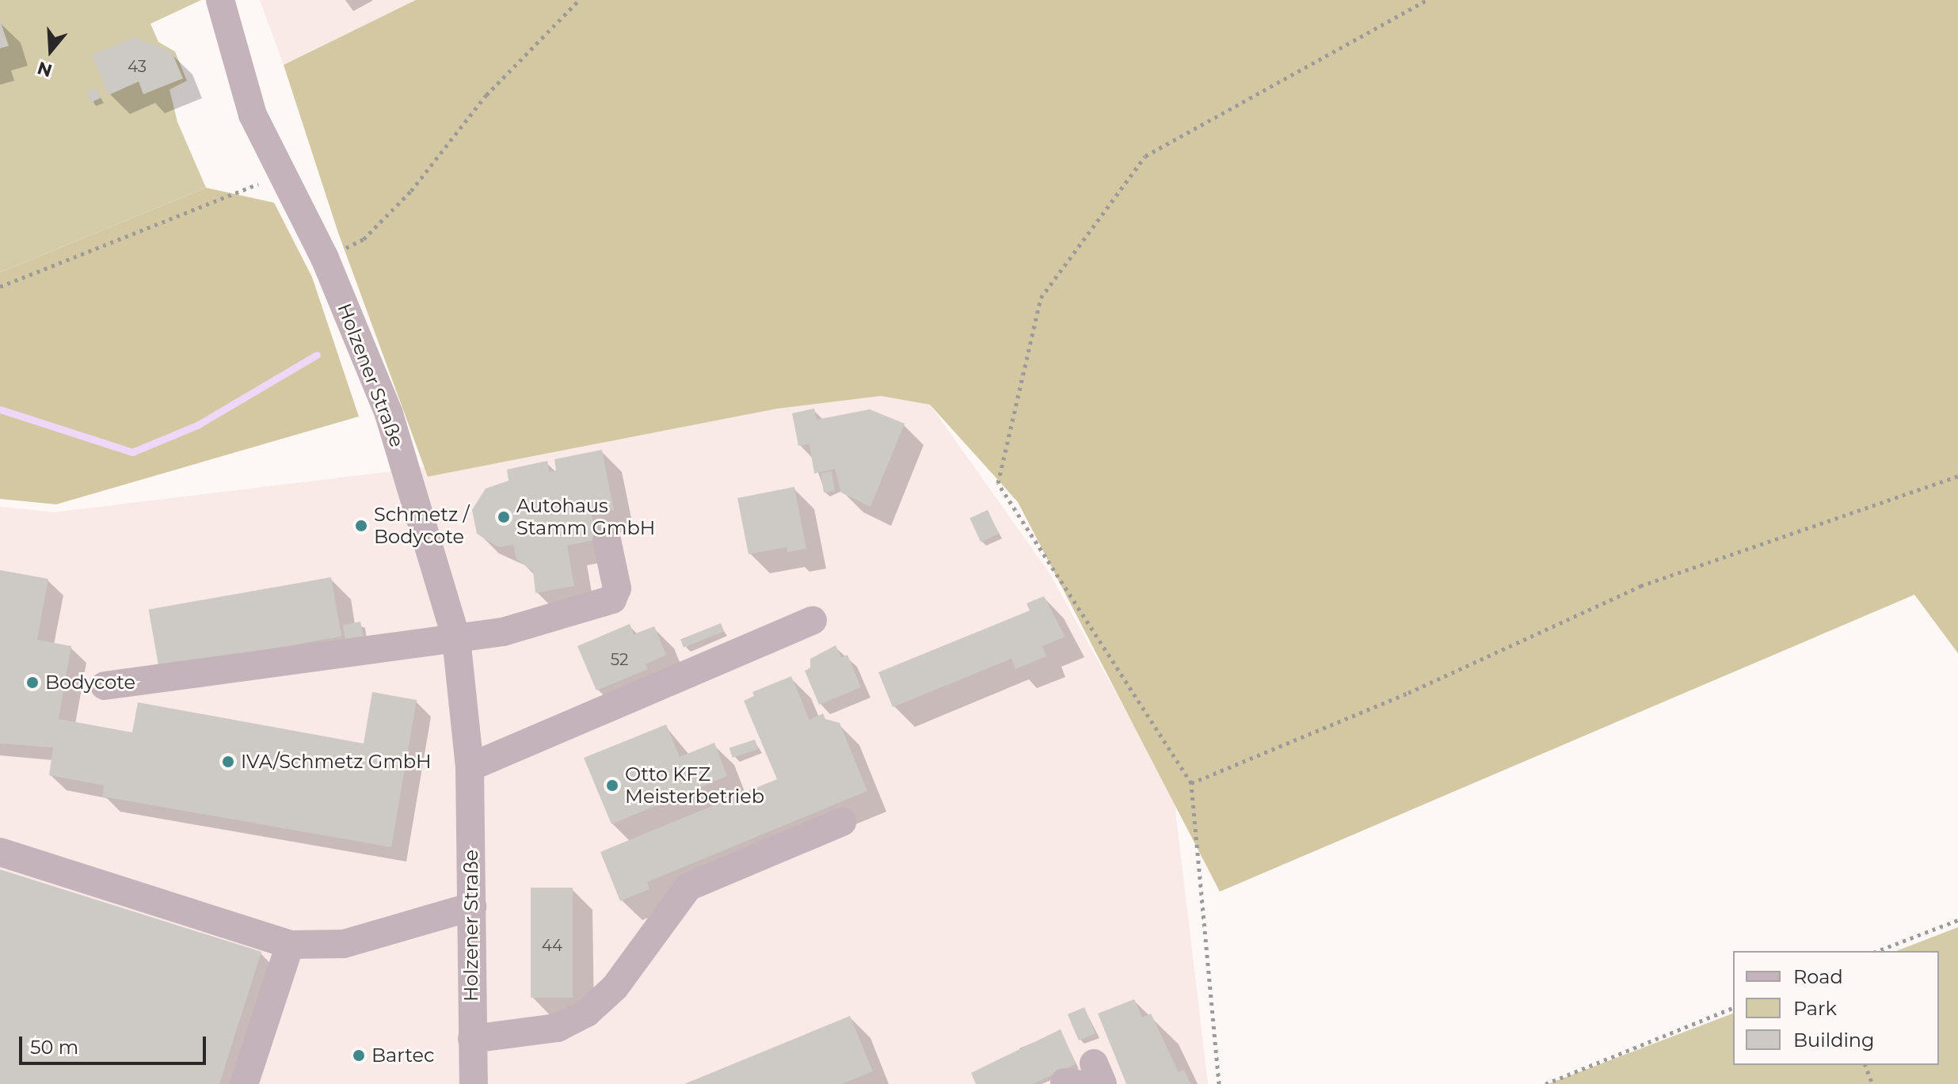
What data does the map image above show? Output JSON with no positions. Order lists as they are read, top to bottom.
{
  "streets": {
    "street": ["Holzener Straße"]
  },
  "places": [
    "Autohaus Stamm GmbH",
    "Schmetz / Bodycote",
    "Bodycote",
    "IVA/Schmetz GmbH",
    "Otto KFZ Meisterbetrieb",
    "Bartec"
  ],
  "house_numbers": ["43", "52", "44"],
  "legend": ["Road", "Park", "Building"],
  "scale_bar": "50 m",
  "north": "bottom"
}
